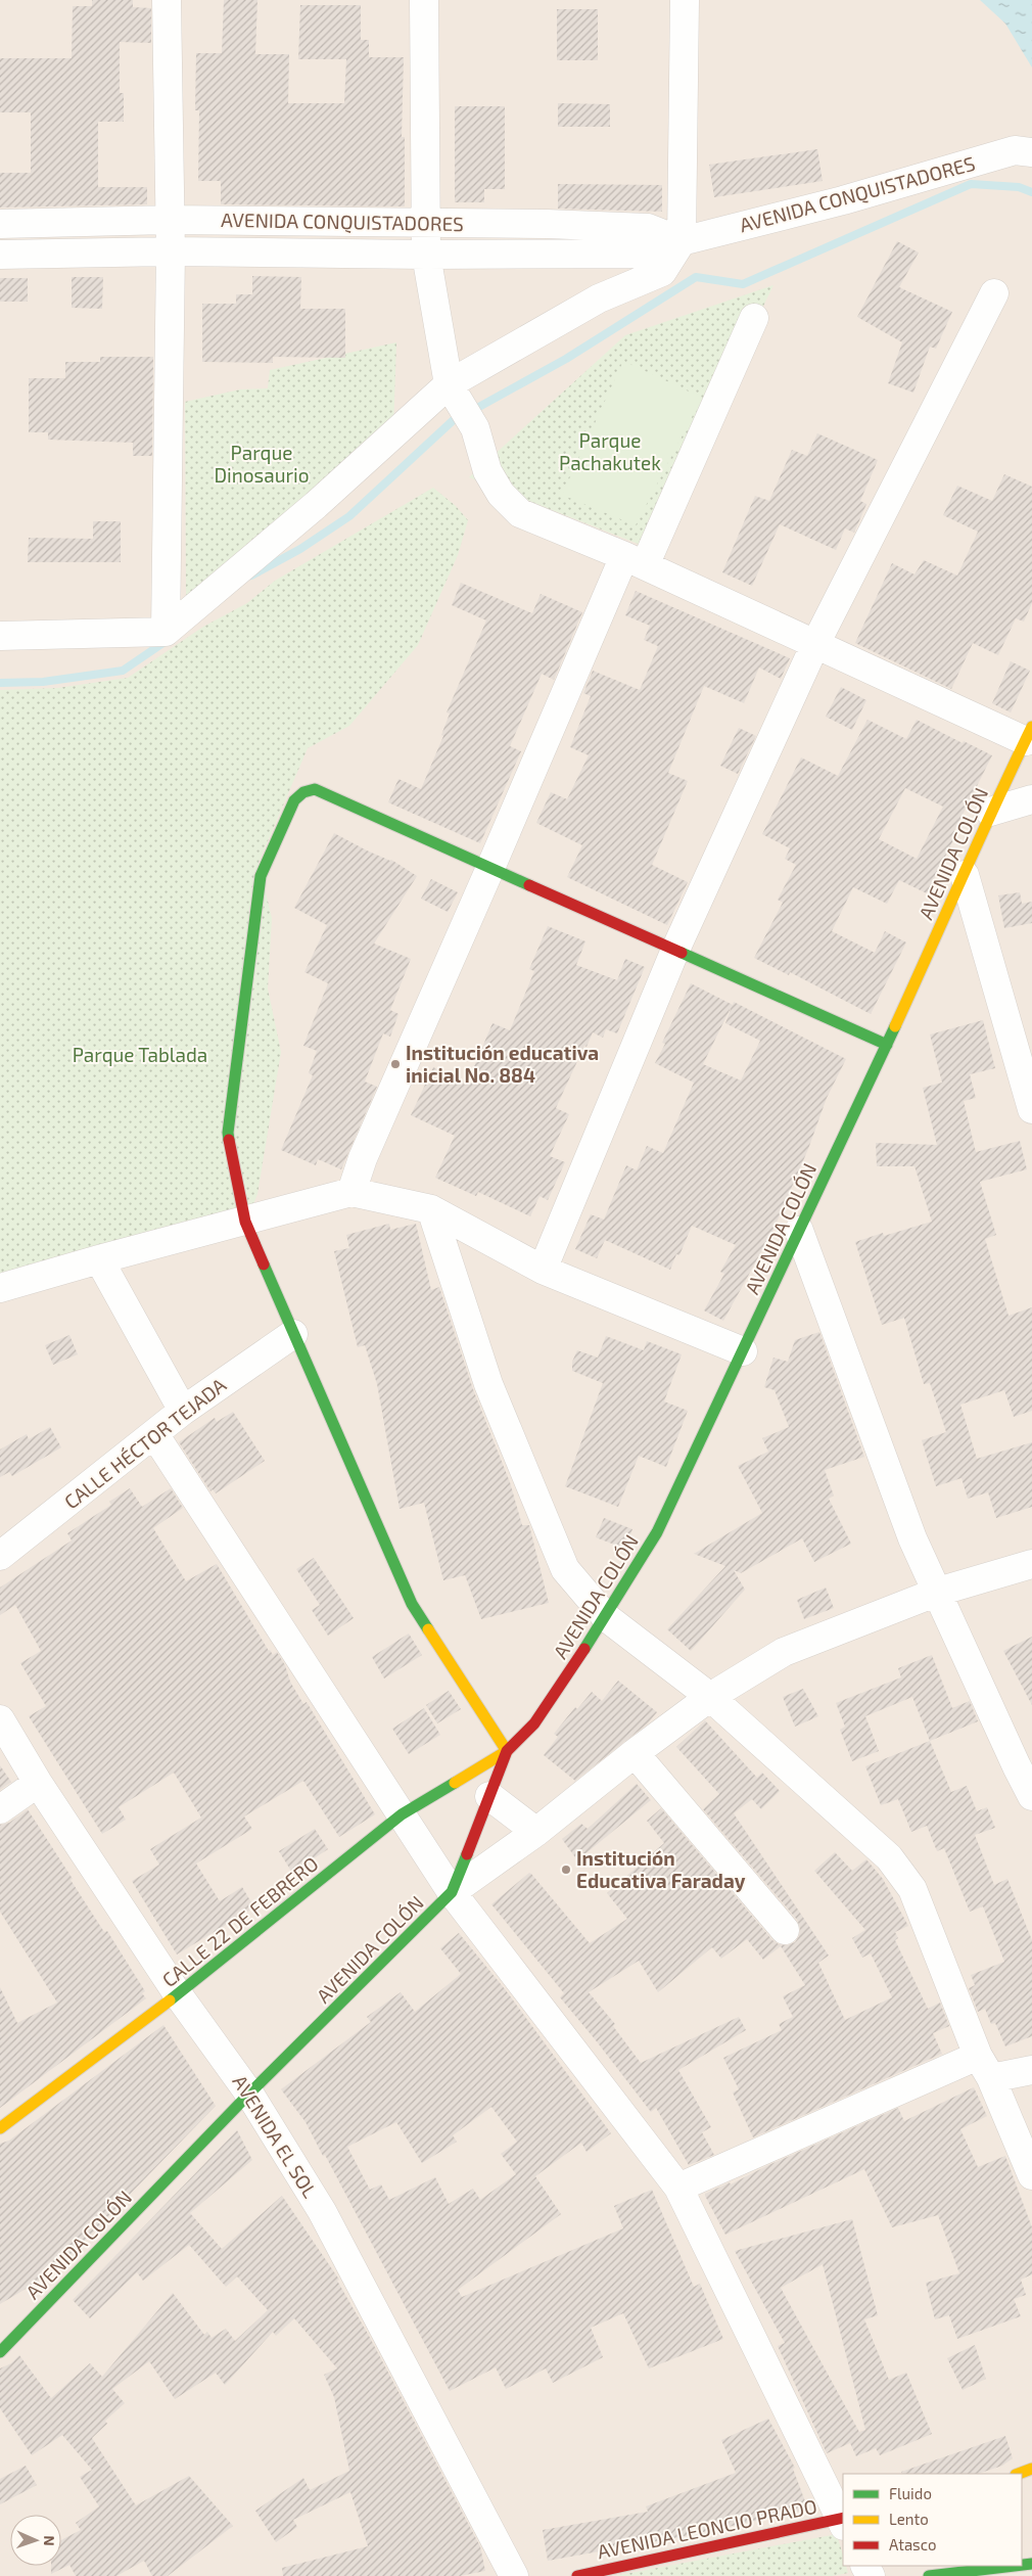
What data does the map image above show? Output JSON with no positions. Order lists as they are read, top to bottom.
{
  "streets": {
    "main road": ["AVENIDA COLÓN", "CALLE 22 DE FEBRERO", "AVENIDA LEONCIO PRADO"],
    "street": ["AVENIDA CONQUISTADORES", "CALLE HÉCTOR TEJADA", "AVENIDA EL SOL"]
  },
  "crossings": [
    ["AVENIDA COLÓN", "CALLE 22 DE FEBRERO"],
    ["AVENIDA COLÓN", "AVENIDA EL SOL"],
    ["CALLE 22 DE FEBRERO", "AVENIDA EL SOL"]
  ],
  "parks": ["Parque Pachakutek", "Parque Dinosaurio", "Parque Tablada"],
  "places": ["Institución educativa inicial No. 884", "Institución Educativa Faraday"],
  "legend": ["Fluido", "Lento", "Atasco"],
  "north": "right"
}
